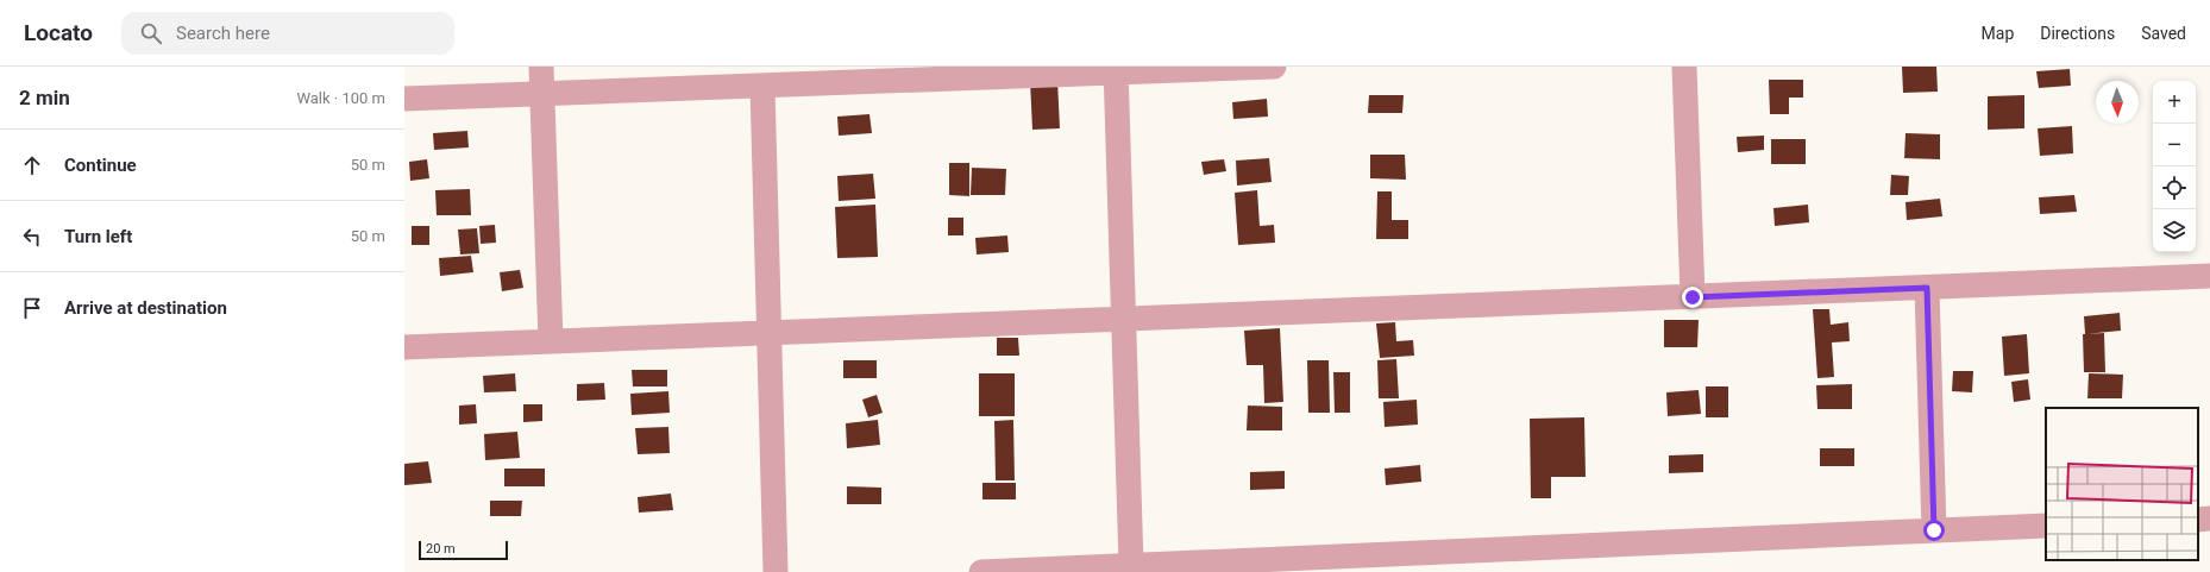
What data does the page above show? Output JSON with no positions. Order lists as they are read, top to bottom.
{
  "scale_bar": "20 m",
  "north": "bottom",
  "page": {
    "header": "Locato",
    "search": "Search here",
    "nav": ["Map", "Directions", "Saved"],
    "heading": ["2 min", "Walk · 100 m"],
    "map_buttons": ["+", "−"],
    "list": [
      ["Continue", "50 m"],
      ["Turn left", "50 m"],
      "Arrive at destination"
    ],
    "scale": "20 m"
  }
}
